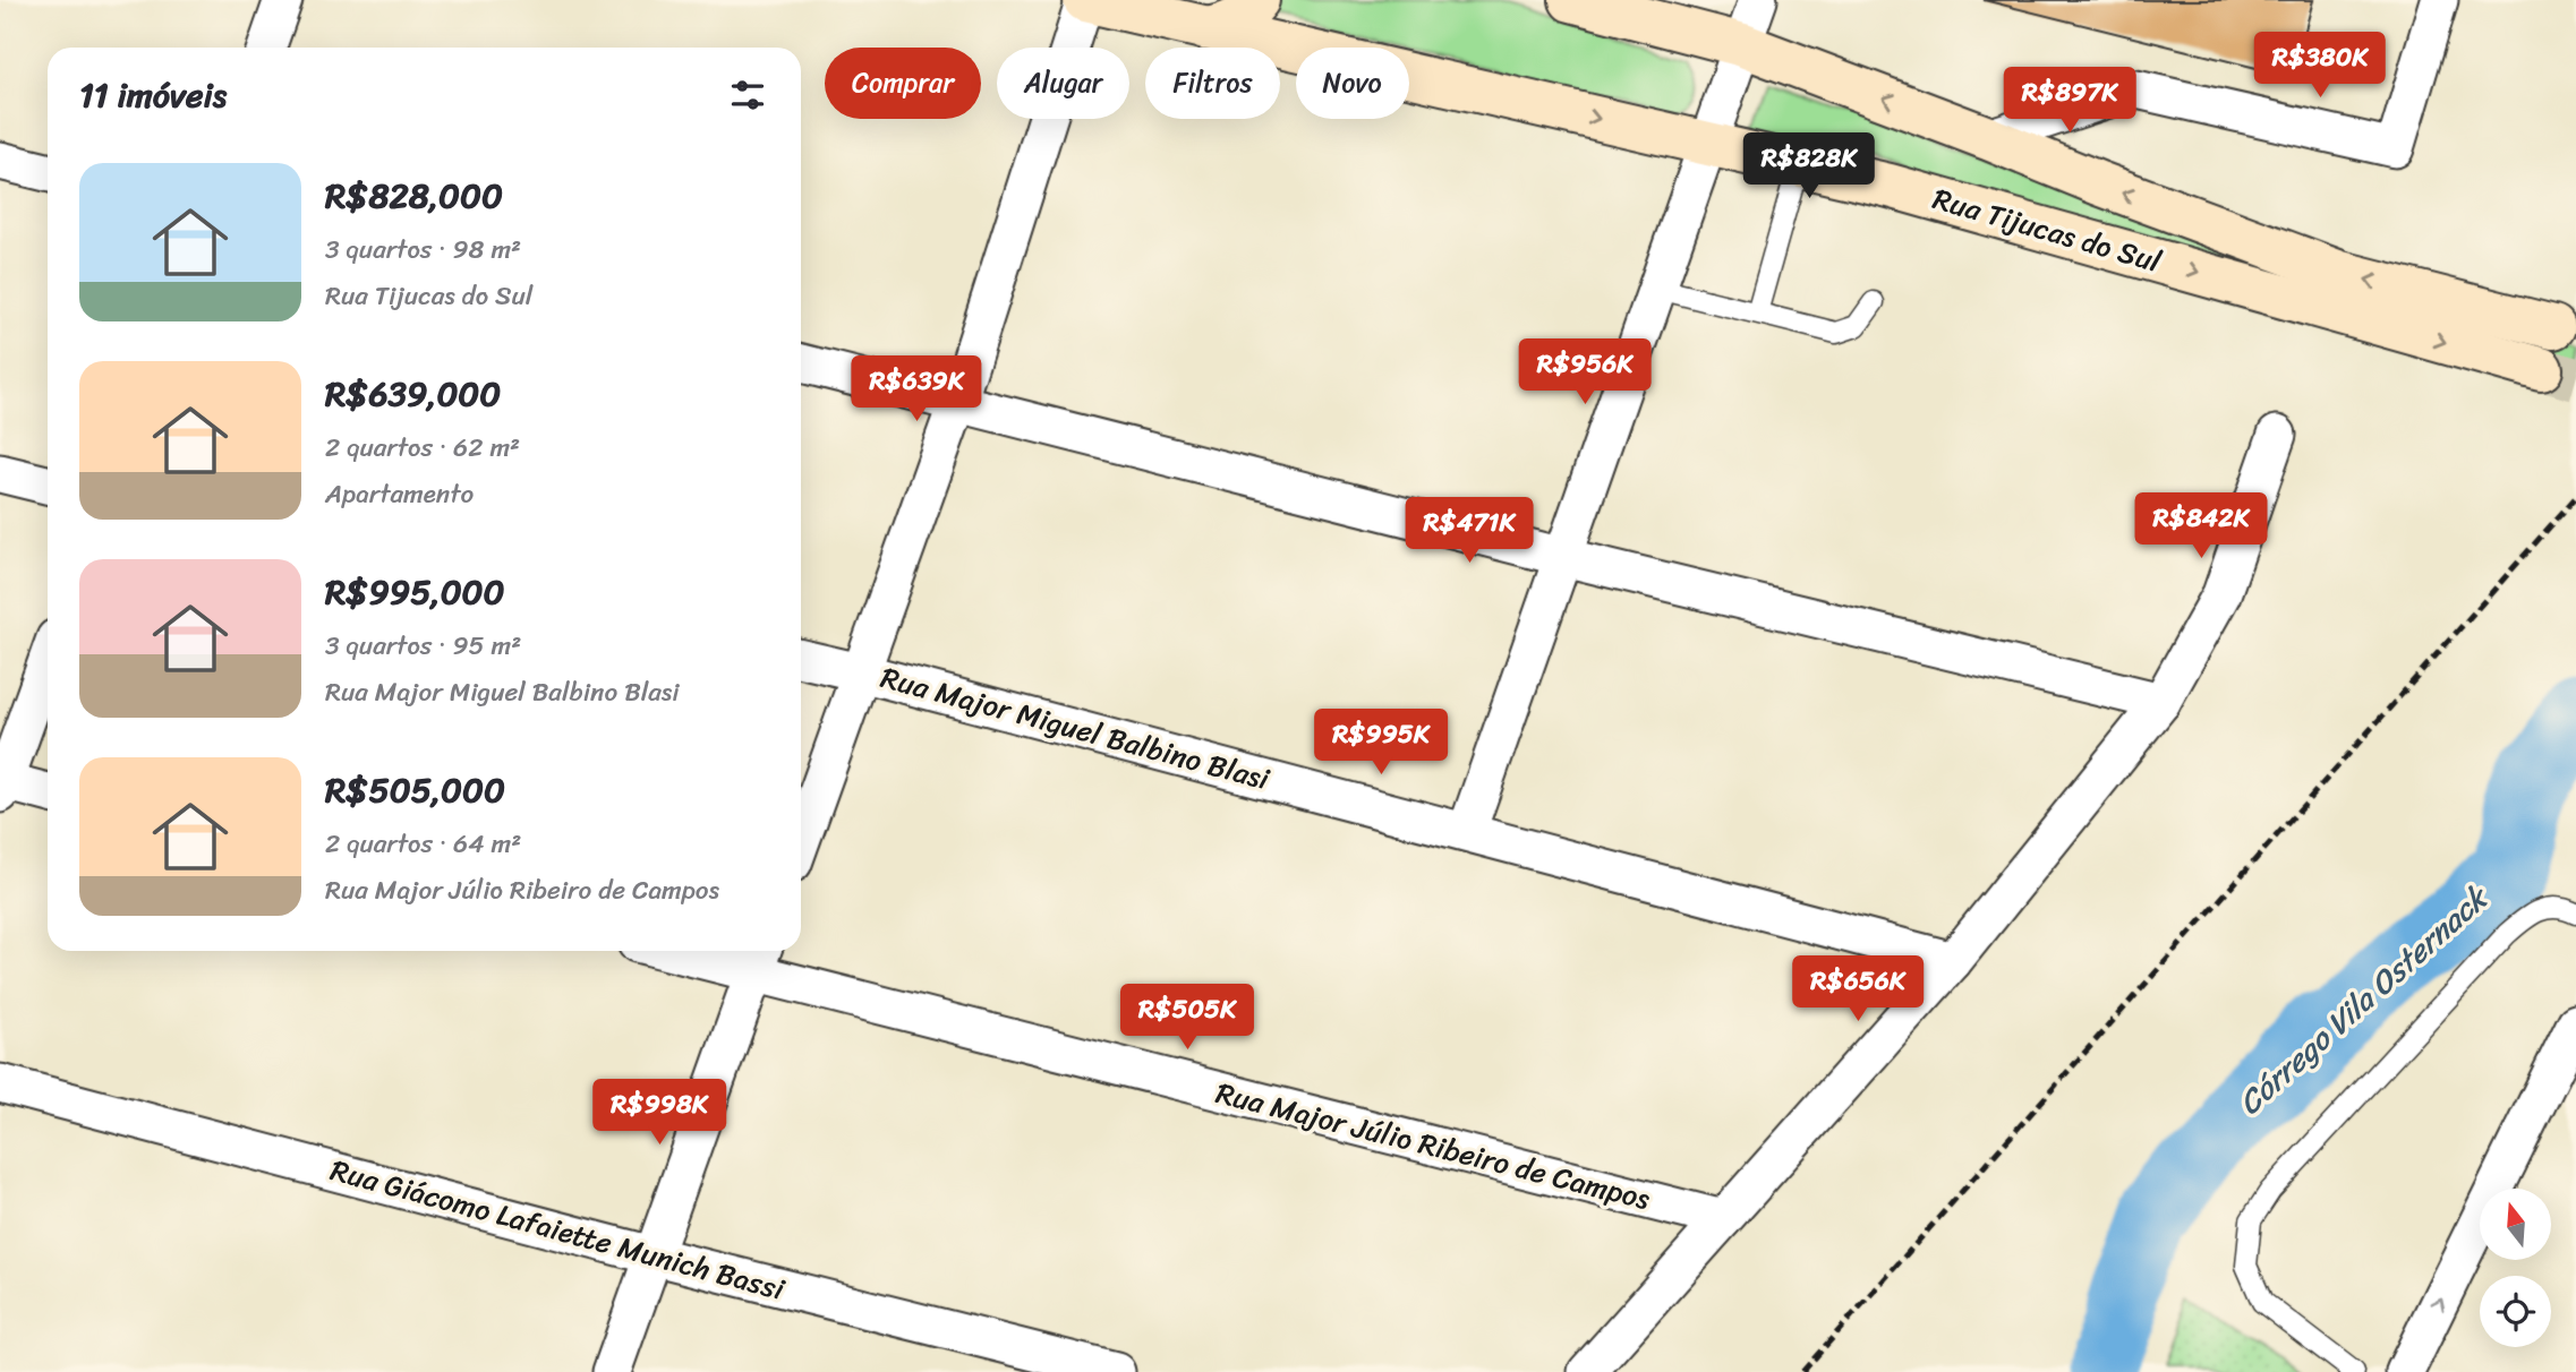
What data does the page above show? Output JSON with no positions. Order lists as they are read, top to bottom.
{
  "streets": {
    "main road": ["Rua Tijucas do Sul"],
    "street": ["Rua Major Miguel Balbino Blasi", "Rua Major Júlio Ribeiro de Campos", "Rua Giácomo Lafaiette Munich Bassi"]
  },
  "water": ["Córrego Vila Osternack"],
  "north": "top",
  "page": {
    "price": [
      "R$380K",
      "R$897K",
      "R$828K",
      "R$956K",
      "R$639K",
      "R$842K",
      "R$471K",
      "R$995K",
      "R$656K",
      "R$505K",
      "R$998K"
    ],
    "chip": [
      "Comprar",
      "Alugar",
      "Filtros",
      "Novo"
    ],
    "heading": "11 imóveis",
    "list": [
      {
        "name": "R$828,000",
        "note": "3 quartos · 98 m² · Rua Tijucas do Sul"
      },
      {
        "name": "R$639,000",
        "note": "2 quartos · 62 m² · Apartamento"
      },
      {
        "name": "R$995,000",
        "note": "3 quartos · 95 m² · Rua Major Miguel Balbino Blasi"
      },
      {
        "name": "R$505,000",
        "note": "2 quartos · 64 m² · Rua Major Júlio Ribeiro de Campos"
      }
    ]
  }
}
